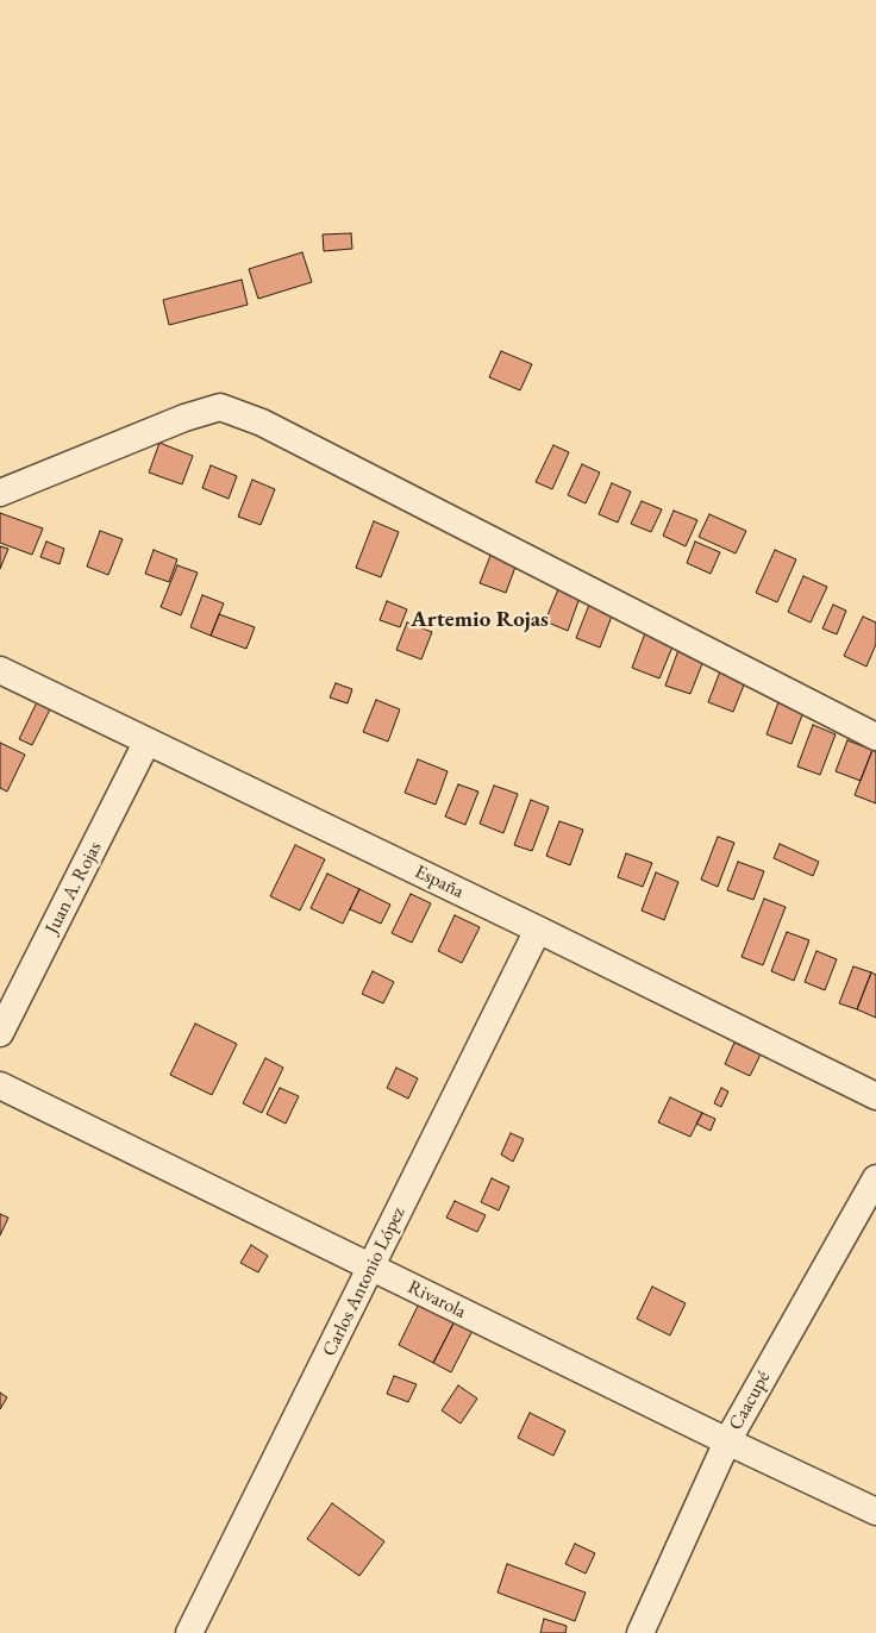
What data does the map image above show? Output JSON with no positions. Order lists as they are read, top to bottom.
{
  "streets": {
    "street": [
      "España",
      "Juan A. Rojas",
      "Carlos Antonio López",
      "Rivarola",
      "Caacupé"
    ]
  },
  "crossings": [
    ["España", "Juan A. Rojas"],
    ["España", "Carlos Antonio López"],
    ["Carlos Antonio López", "Rivarola"],
    ["Rivarola", "Caacupé"]
  ],
  "districts": ["Artemio Rojas"]
}
